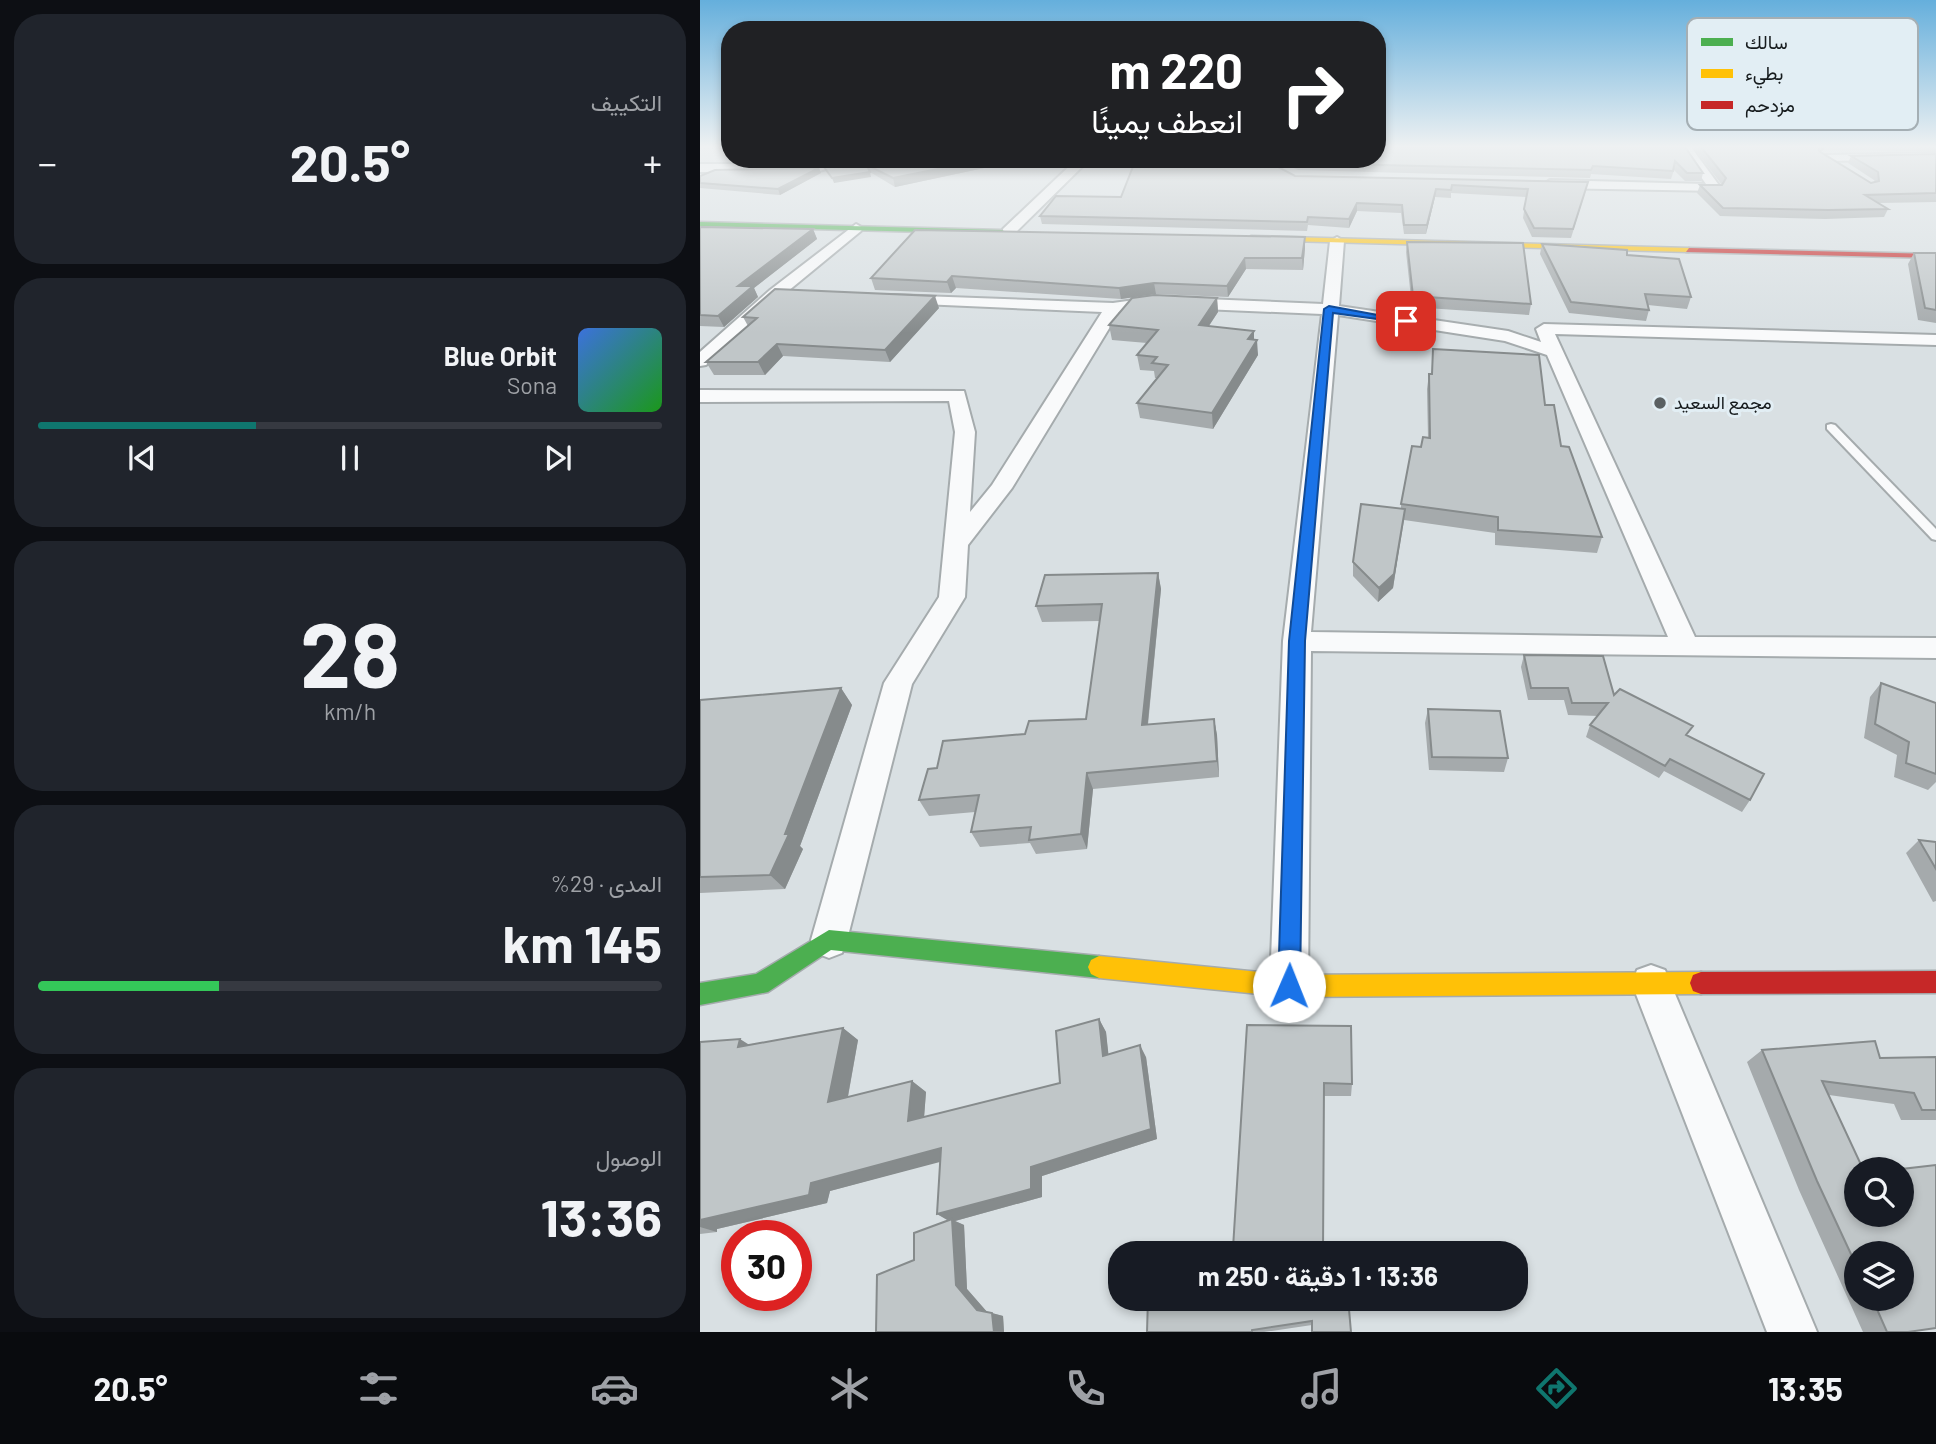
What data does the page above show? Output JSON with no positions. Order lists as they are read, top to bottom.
{
  "places": ["مجمع السعيد"],
  "legend": ["سالك", "بطيء", "مزدحم"],
  "page": {
    "tile": [
      "التكييف",
      ["28", "km/h"],
      ["المدى · 29%", "145 km"],
      ["الوصول", "13:36"]
    ],
    "turn": ["220 m", "انعطف يمينًا"],
    "heat": ["−", "20.5°", "+"],
    "song": ["Blue Orbit", "Sona"],
    "limit": "30",
    "trip": "13:36 · 1 دقيقة · 250 m",
    "tabs": ["13:35", "20.5°"]
  }
}
